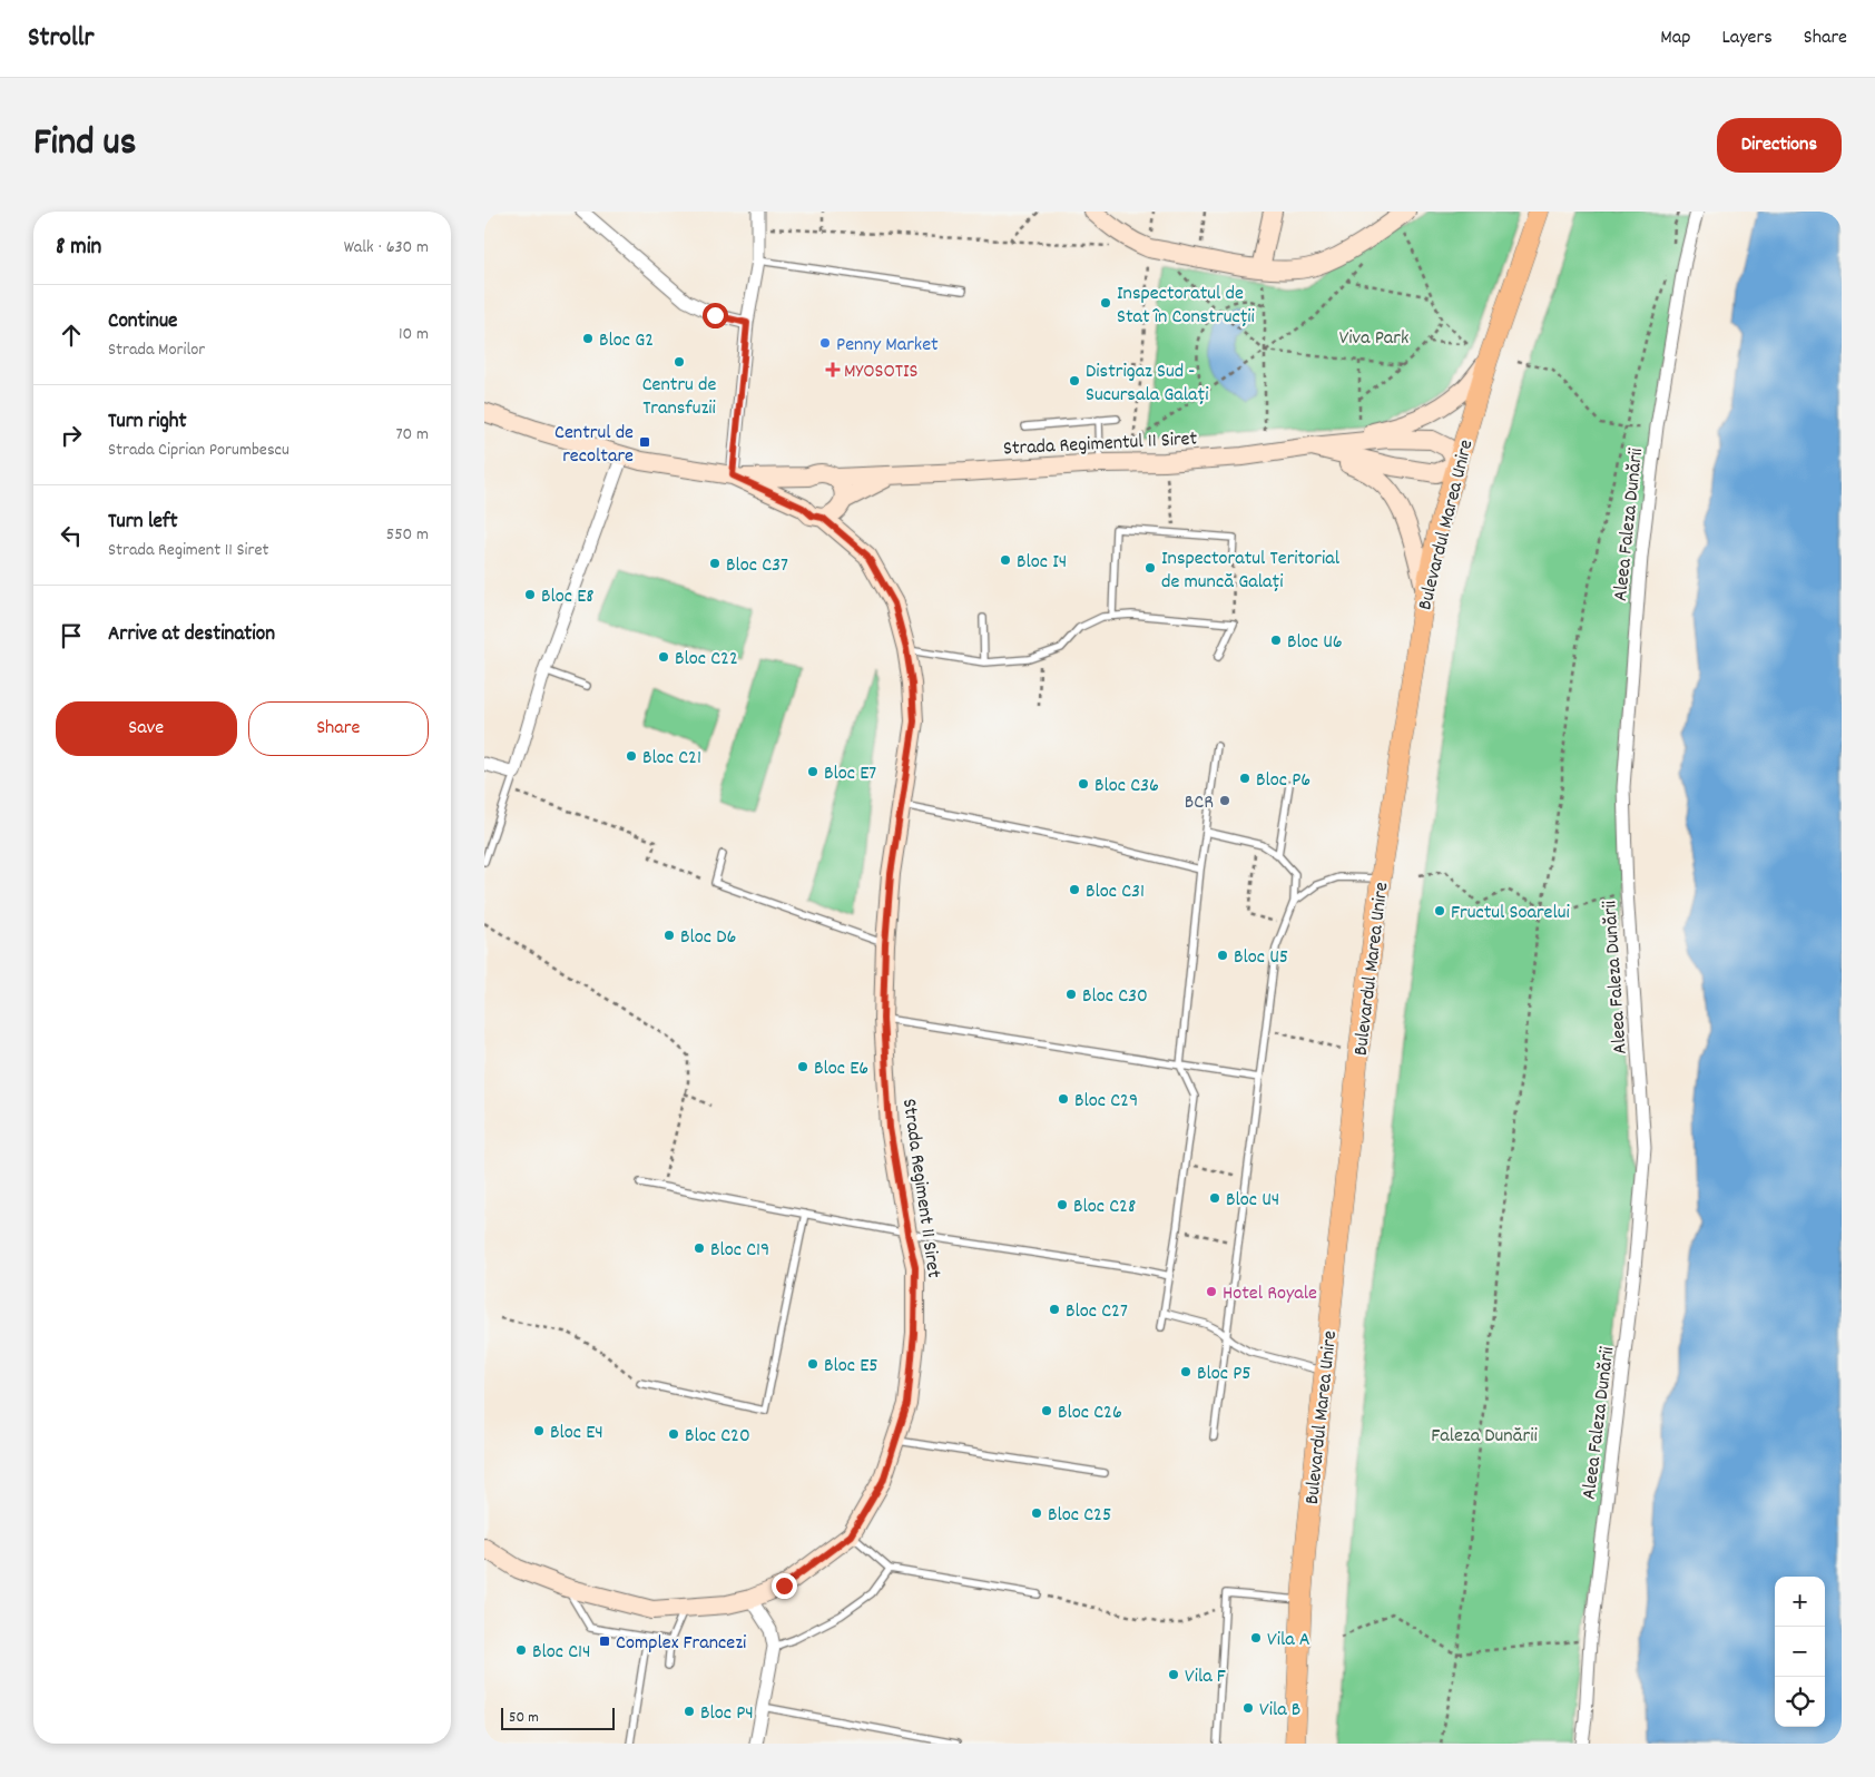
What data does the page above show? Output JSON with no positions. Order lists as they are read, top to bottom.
{
  "streets": {
    "main road": ["Bulevardul Marea Unire"],
    "street": ["Strada Regimentul 11 Siret", "Aleea Faleza Dunării", "Strada Regiment 11 Siret"]
  },
  "crossings": [
    ["Strada Regimentul 11 Siret", "Strada Regiment 11 Siret"]
  ],
  "parks": ["Viva Park", "Faleza Dunării"],
  "places": {
    "other": [
      "Inspectoratul de Stat în Construcții",
      "Bloc G2",
      "Penny Market",
      "Centru de Transfuzii",
      "Distrigaz Sud - Sucursala Galați",
      "Bloc I4",
      "Bloc C37",
      "Inspectoratul Teritorial de muncă Galați",
      "Bloc E8",
      "Bloc U6",
      "Bloc C22",
      "Bloc C21",
      "Bloc E7",
      "Bloc P6",
      "Bloc C36",
      "BCR",
      "Bloc C31",
      "Fructul Soarelui",
      "Bloc D6",
      "Bloc U5",
      "Bloc C30",
      "Bloc E6",
      "Bloc C29",
      "Bloc U4",
      "Bloc C28",
      "Bloc C19",
      "Hotel Royale",
      "Bloc C27",
      "Bloc E5",
      "Bloc P5",
      "Bloc C26",
      "Bloc E4",
      "Bloc C20",
      "Bloc C25",
      "Vila A",
      "Bloc C14",
      "Vila F",
      "Vila B",
      "Bloc P4"
    ],
    "health": ["MYOSOTIS"],
    "transit": ["Centrul de recoltare", "Complex Francezi"]
  },
  "scale_bar": "50 m",
  "page": {
    "header": "Strollr",
    "nav": ["Map", "Layers", "Share"],
    "title": "Find us",
    "buttons": [
      "Directions",
      ["Save", "Share"]
    ],
    "heading": ["8 min", "Walk · 630 m"],
    "list": [
      ["Continue", "Strada Morilor", "10 m"],
      ["Turn right", "Strada Ciprian Porumbescu", "70 m"],
      ["Turn left", "Strada Regiment 11 Siret", "550 m"],
      "Arrive at destination"
    ],
    "map_buttons": ["+", "−"],
    "scale": "50 m"
  }
}
